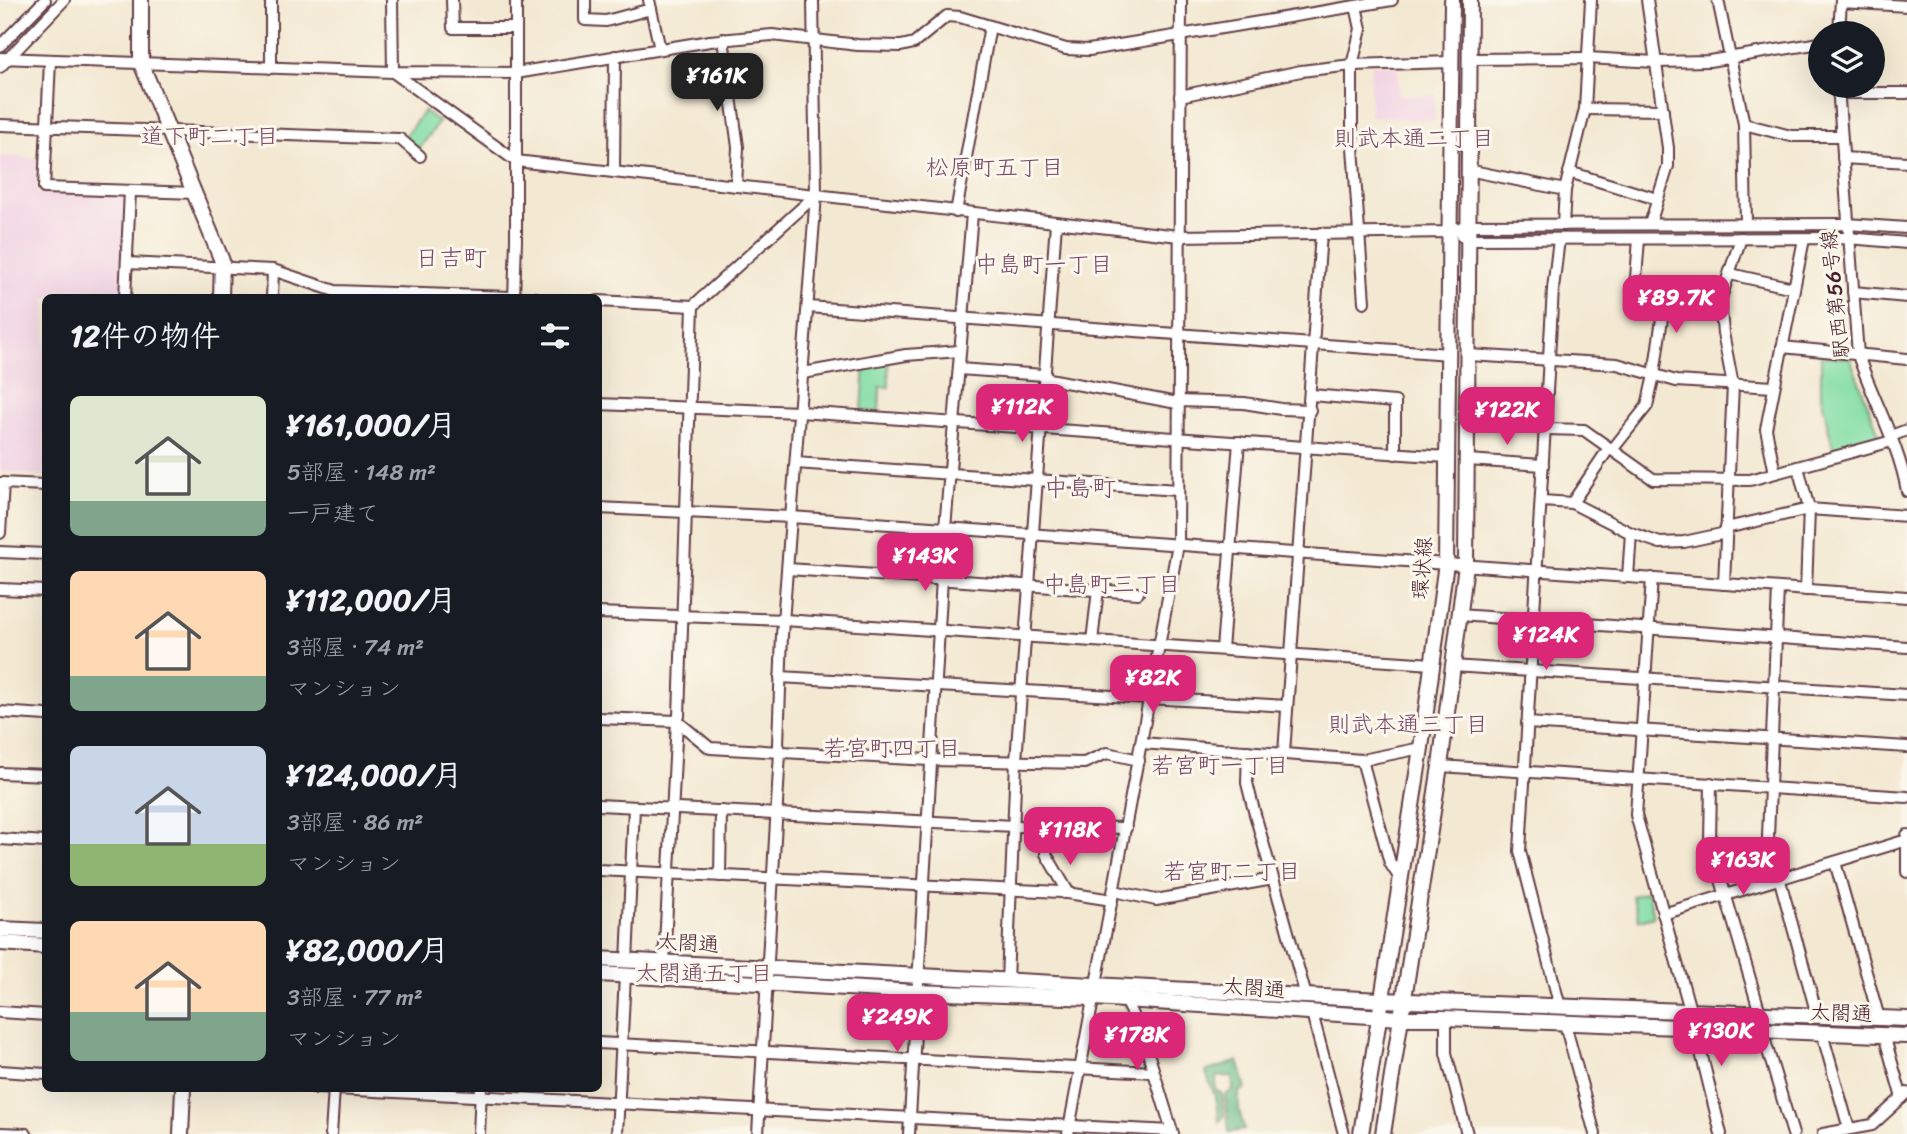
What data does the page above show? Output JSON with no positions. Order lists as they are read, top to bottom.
{
  "streets": {
    "main road": ["環状線", "太閤通"],
    "street": ["駅西第56号線"]
  },
  "crossings": [
    ["環状線", "太閤通"]
  ],
  "districts": [
    "道下町二丁目",
    "則武本通二丁目",
    "松原町五丁目",
    "日吉町",
    "中島町一丁目",
    "中島町",
    "中島町三丁目",
    "則武本通三丁目",
    "若宮町四丁目",
    "若宮町一丁目",
    "若宮町二丁目",
    "太閤通五丁目"
  ],
  "page": {
    "price": [
      "¥161K",
      "¥89.7K",
      "¥112K",
      "¥122K",
      "¥143K",
      "¥124K",
      "¥82K",
      "¥118K",
      "¥163K",
      "¥249K",
      "¥130K",
      "¥178K"
    ],
    "heading": "12件の物件",
    "list": [
      {
        "name": "¥161,000/月",
        "note": "5部屋 · 148 m² · 一戸建て"
      },
      {
        "name": "¥112,000/月",
        "note": "3部屋 · 74 m² · マンション"
      },
      {
        "name": "¥124,000/月",
        "note": "3部屋 · 86 m² · マンション"
      },
      {
        "name": "¥82,000/月",
        "note": "3部屋 · 77 m² · マンション"
      }
    ]
  }
}
